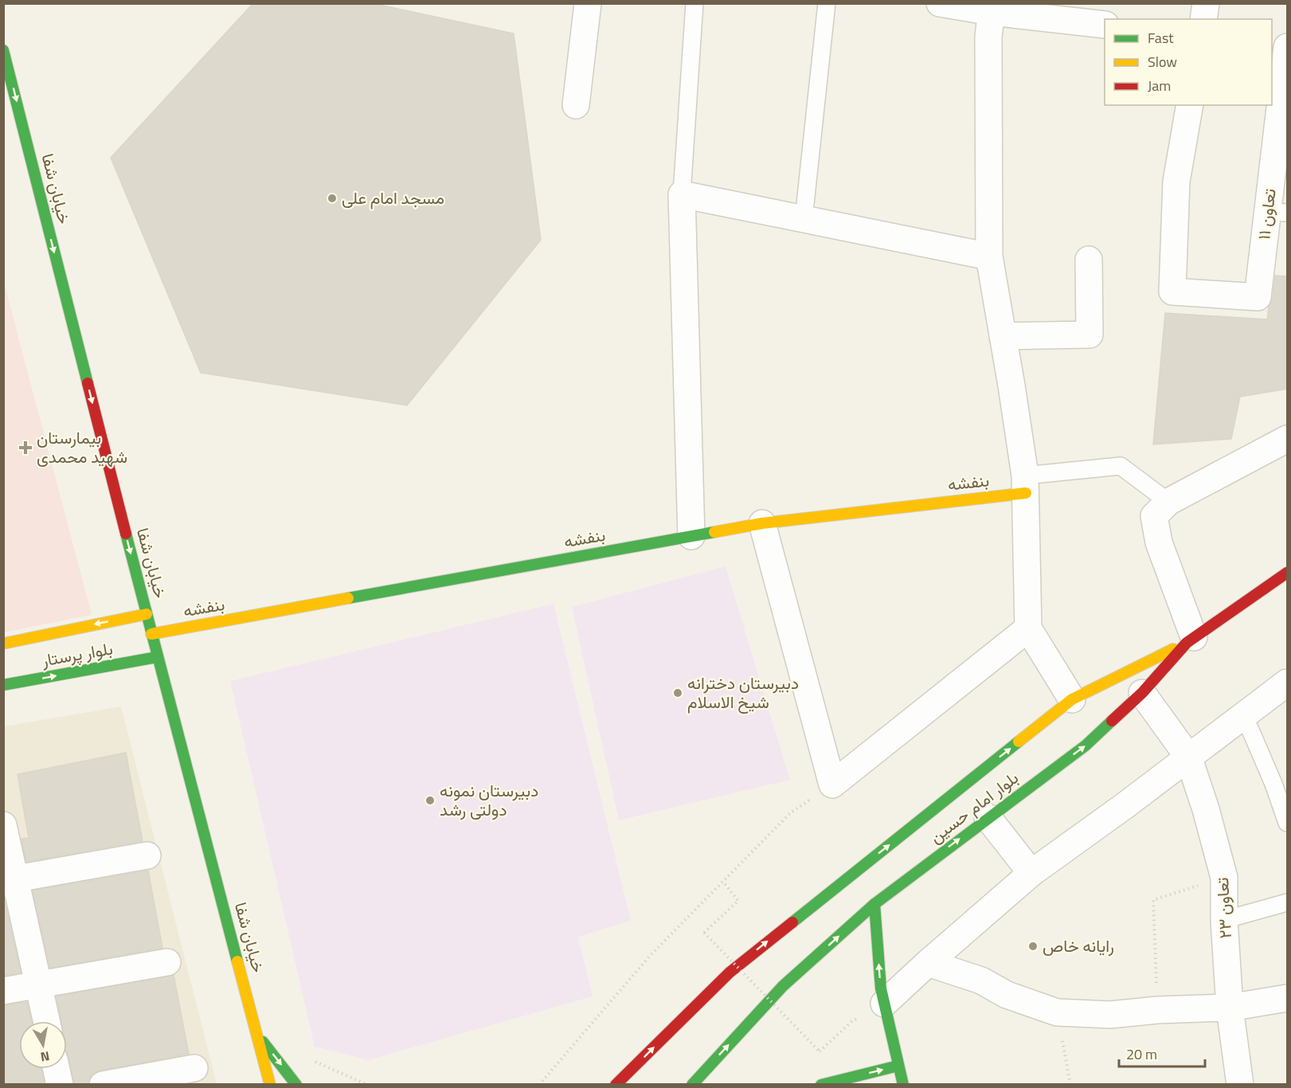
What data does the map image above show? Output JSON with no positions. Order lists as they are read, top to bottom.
{
  "streets": {
    "main road": [
      "خیابان شفا",
      "بنفشه",
      "بلوار پرستار",
      "بلوار امام حسین"
    ],
    "street": ["تعاون ۱۱", "تعاون ۲۳"]
  },
  "crossings": [
    ["خیابان شفا", "بنفشه"],
    ["خیابان شفا", "بلوار پرستار"],
    ["بلوار امام حسین", "تعاون ۲۳"]
  ],
  "one_way": ["خیابان شفا"],
  "places": {
    "other": [
      "مسجد امام علی",
      "دبیرستان دخترانه شیخ الاسلام",
      "دبیرستان نمونه دولتی رشد",
      "رایانه خاص"
    ],
    "health": ["بیمارستان شهید محمدی"]
  },
  "legend": ["Fast", "Slow", "Jam"],
  "scale_bar": "20 m",
  "north": "bottom"
}
